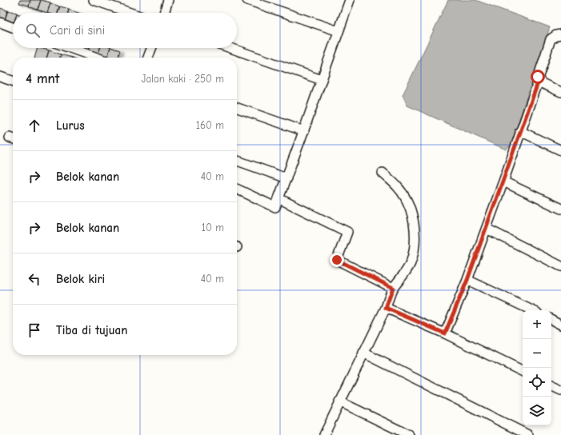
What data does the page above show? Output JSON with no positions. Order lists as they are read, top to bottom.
{
  "page": {
    "search": "Cari di sini",
    "heading": ["4 mnt", "Jalan kaki · 250 m"],
    "list": [
      ["Lurus", "160 m"],
      ["Belok kanan", "40 m"],
      ["Belok kanan", "10 m"],
      ["Belok kiri", "40 m"],
      "Tiba di tujuan"
    ],
    "map_buttons": ["+", "−"]
  }
}
